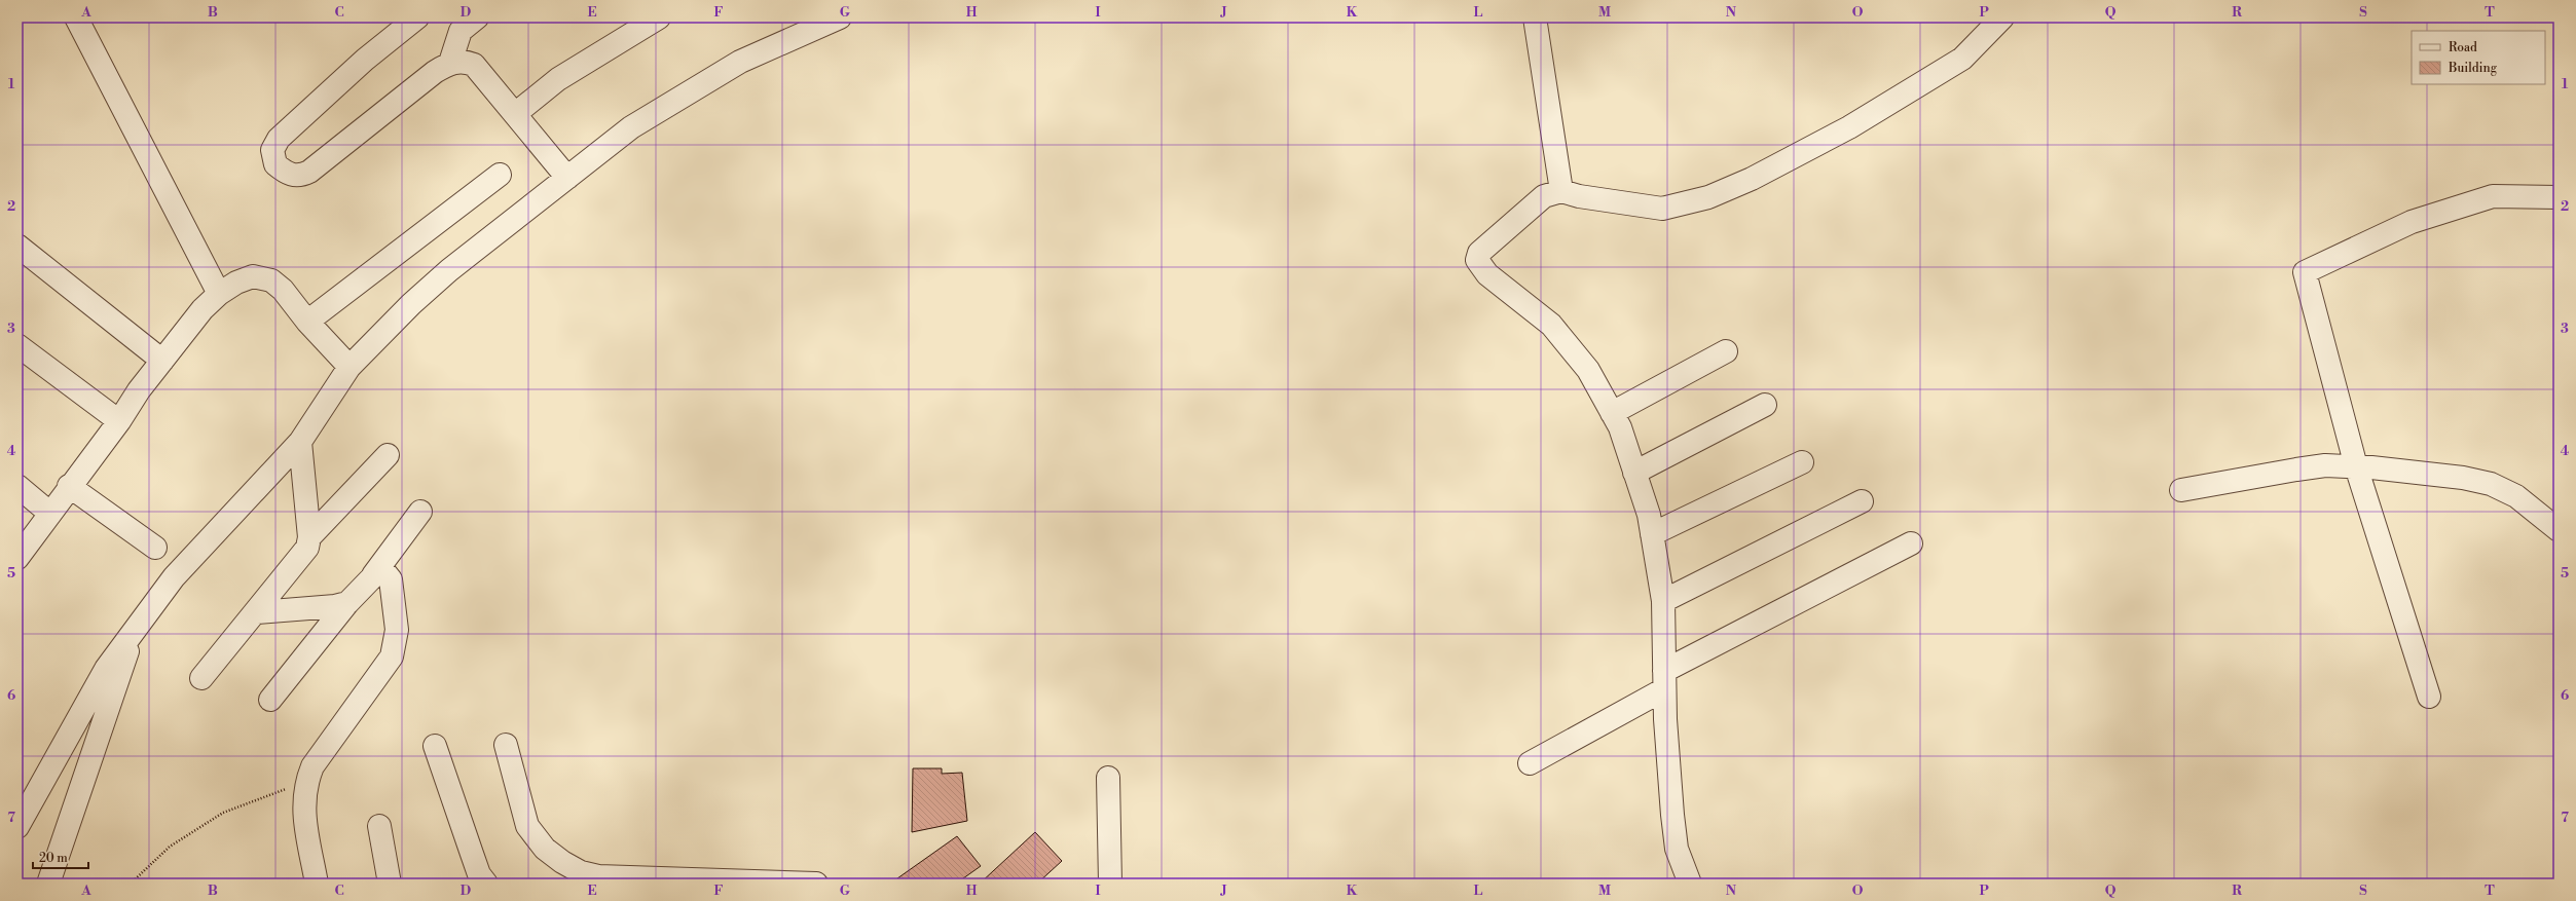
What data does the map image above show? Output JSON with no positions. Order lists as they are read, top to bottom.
{
  "legend": ["Road", "Building"],
  "scale_bar": "20 m",
  "grid": {
    "columns": [
      "A",
      "B",
      "C",
      "D",
      "E",
      "F",
      "G",
      "H",
      "I",
      "J",
      "K",
      "L",
      "M",
      "N",
      "O",
      "P",
      "Q",
      "R",
      "S",
      "T"
    ],
    "rows": [
      "1",
      "2",
      "3",
      "4",
      "5",
      "6",
      "7"
    ]
  }
}
